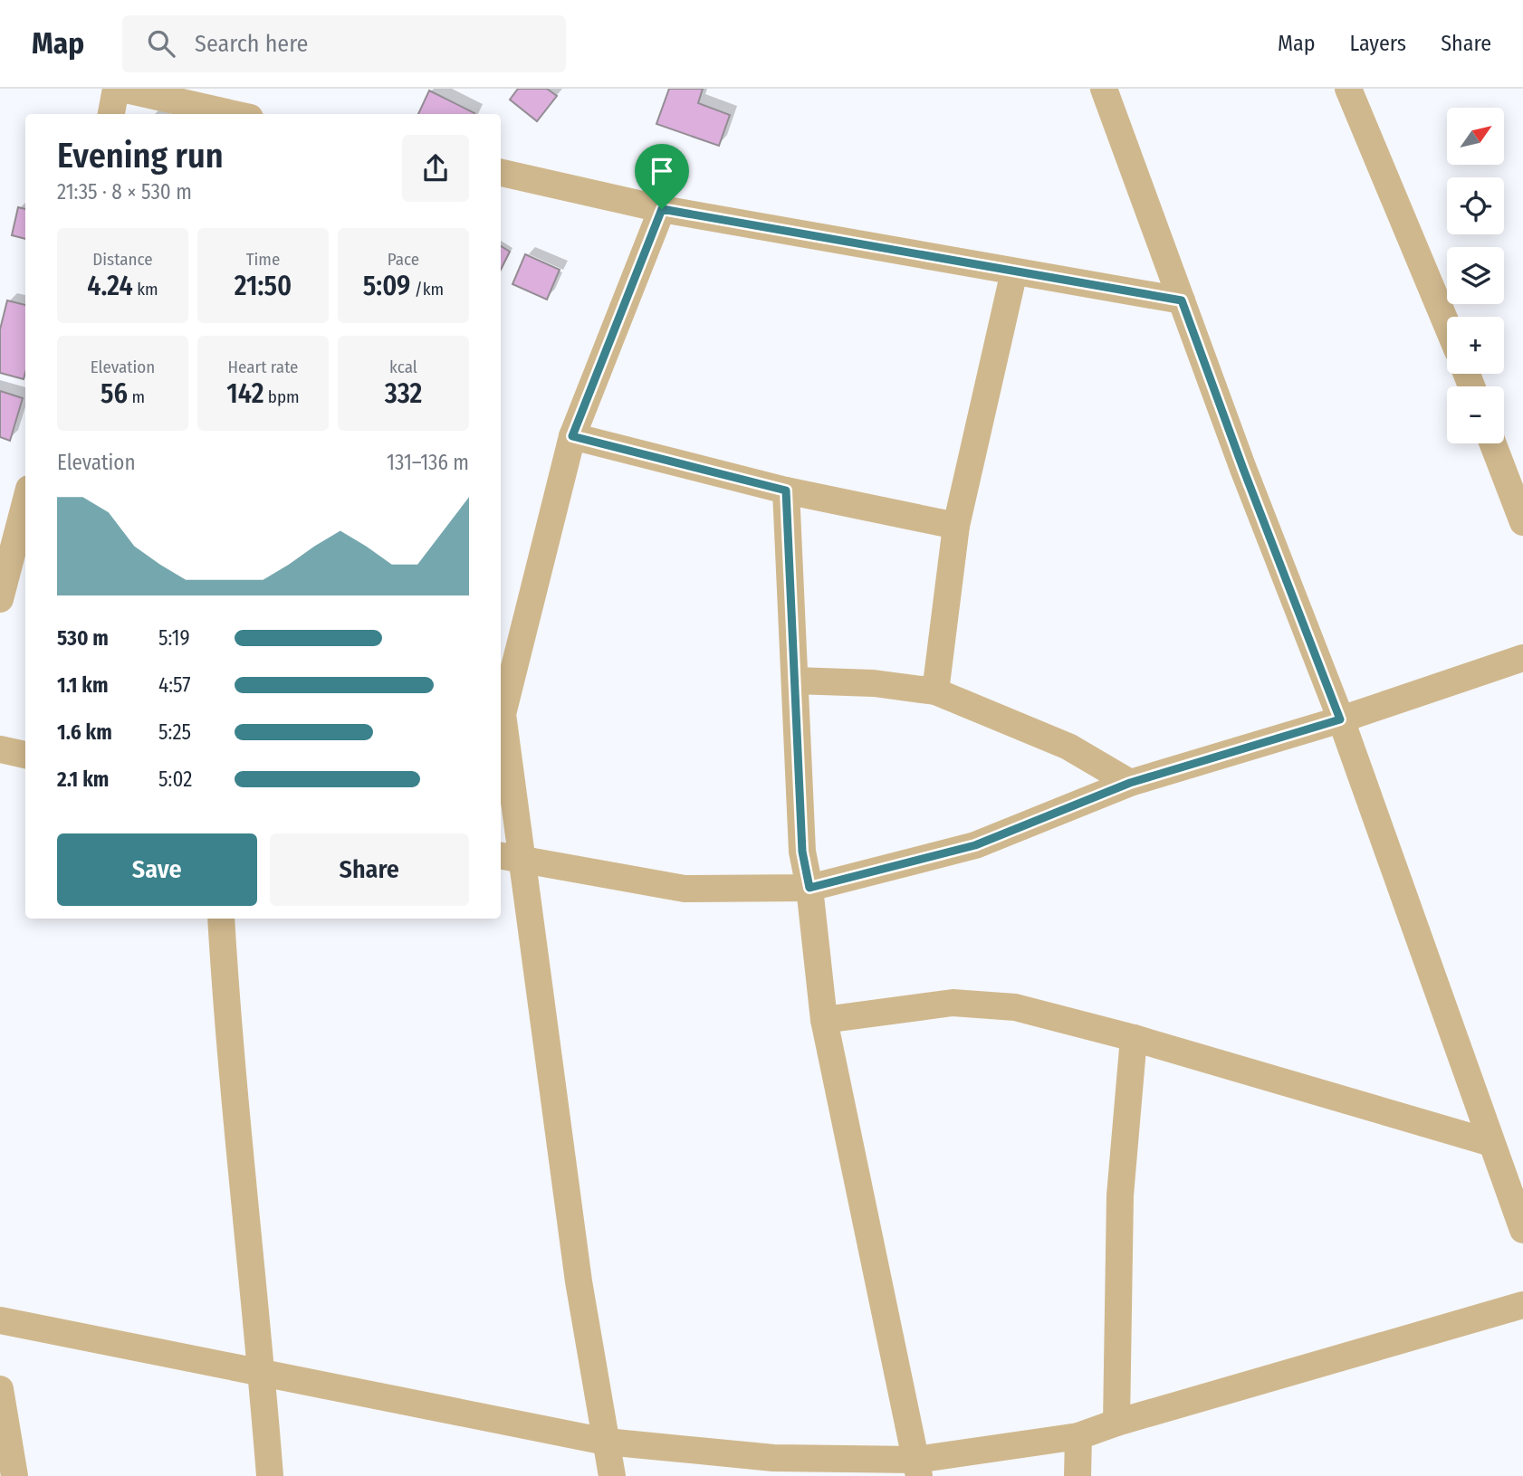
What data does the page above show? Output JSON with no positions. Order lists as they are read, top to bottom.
{
  "north": "top right",
  "page": {
    "header": "Map",
    "search": "Search here",
    "nav": ["Map", "Layers", "Share"],
    "map_buttons": ["+", "−"],
    "heading": ["Evening run", "21:35 · 8 × 530 m"],
    "stats": [
      ["Distance", "4.24 km"],
      ["Time", "21:50"],
      ["Pace", "5:09 /km"],
      ["Elevation", "56 m"],
      ["Heart rate", "142 bpm"],
      ["kcal", "332"]
    ],
    "chart": ["Elevation", "131–136 m"],
    "list": [
      {
        "name": "530 m",
        "note": "5:19"
      },
      {
        "name": "1.1 km",
        "note": "4:57"
      },
      {
        "name": "1.6 km",
        "note": "5:25"
      },
      {
        "name": "2.1 km",
        "note": "5:02"
      }
    ],
    "buttons": ["Save", "Share"]
  }
}
